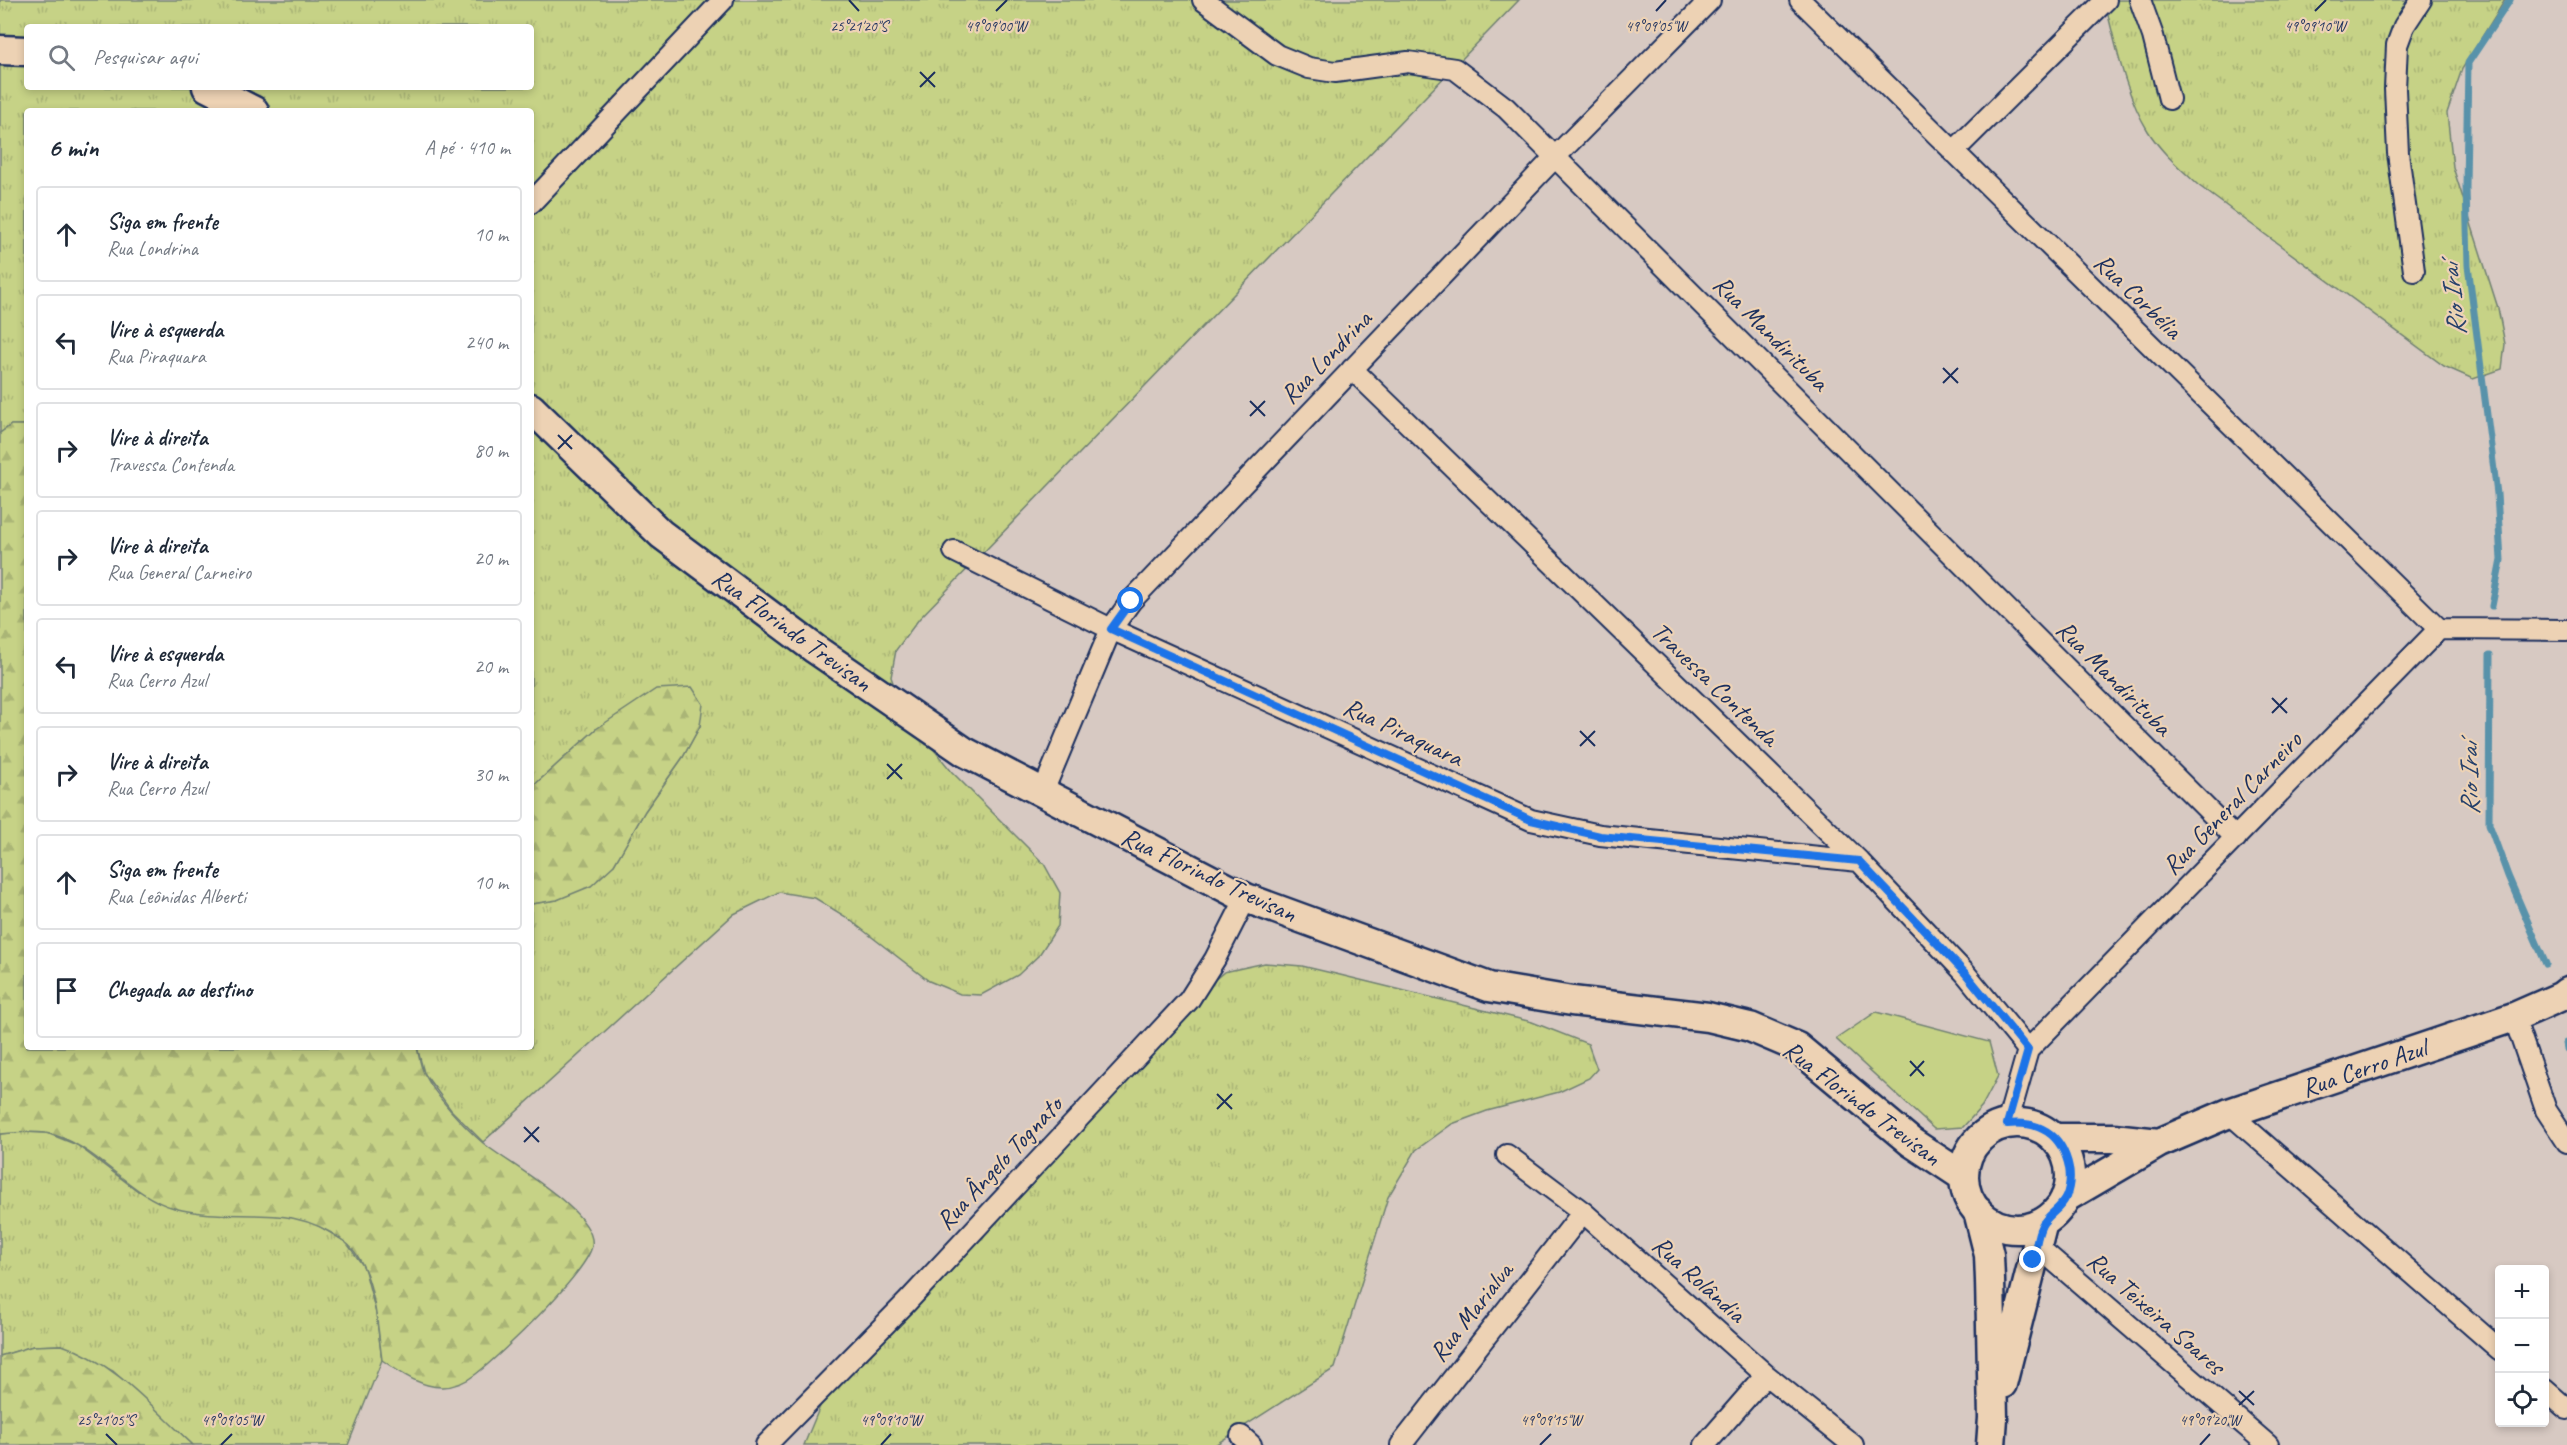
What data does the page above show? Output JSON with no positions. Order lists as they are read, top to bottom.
{
  "streets": {
    "street": [
      "Rua Corbélia",
      "Rua Mandirituba",
      "Rua Londrina",
      "Rua Florindo Trevisan",
      "Travessa Contenda",
      "Rua Piraquara",
      "Rua General Carneiro",
      "Rua Cerro Azul",
      "Rua Ângelo Tognato",
      "Rua Rolândia",
      "Rua Marialva",
      "Rua Teixeira Soares"
    ]
  },
  "crossings": [
    ["Rua Corbélia", "Rua General Carneiro"],
    ["Rua Mandirituba", "Rua Londrina"],
    ["Rua Mandirituba", "Rua General Carneiro"],
    ["Rua Londrina", "Rua Florindo Trevisan"],
    ["Rua Londrina", "Travessa Contenda"],
    ["Rua Londrina", "Rua Piraquara"],
    ["Rua Florindo Trevisan", "Rua General Carneiro"],
    ["Rua Florindo Trevisan", "Rua Cerro Azul"],
    ["Rua Florindo Trevisan", "Rua Ângelo Tognato"],
    ["Rua Florindo Trevisan", "Rua Teixeira Soares"],
    ["Travessa Contenda", "Rua Piraquara"],
    ["Travessa Contenda", "Rua General Carneiro"],
    ["Rua General Carneiro", "Rua Cerro Azul"],
    ["Rua General Carneiro", "Rua Teixeira Soares"],
    ["Rua Cerro Azul", "Rua Teixeira Soares"],
    ["Rua Rolândia", "Rua Marialva"]
  ],
  "water": ["Rio Iraí"],
  "page": {
    "search": "Pesquisar aqui",
    "heading": ["6 min", "A pé · 410 m"],
    "list": [
      ["Siga em frente", "Rua Londrina", "10 m"],
      ["Vire à esquerda", "Rua Piraquara", "240 m"],
      ["Vire à direita", "Travessa Contenda", "80 m"],
      ["Vire à direita", "Rua General Carneiro", "20 m"],
      ["Vire à esquerda", "Rua Cerro Azul", "20 m"],
      ["Vire à direita", "Rua Cerro Azul", "30 m"],
      ["Siga em frente", "Rua Leônidas Alberti", "10 m"],
      "Chegada ao destino"
    ],
    "map_buttons": ["+", "−"]
  },
  "coordinates": [
    "25°21'20\"S",
    "49°09'00\"W",
    "49°09'05\"W",
    "49°09'10\"W",
    "25°21'05\"S",
    "49°09'15\"W",
    "49°09'20\"W"
  ]
}
